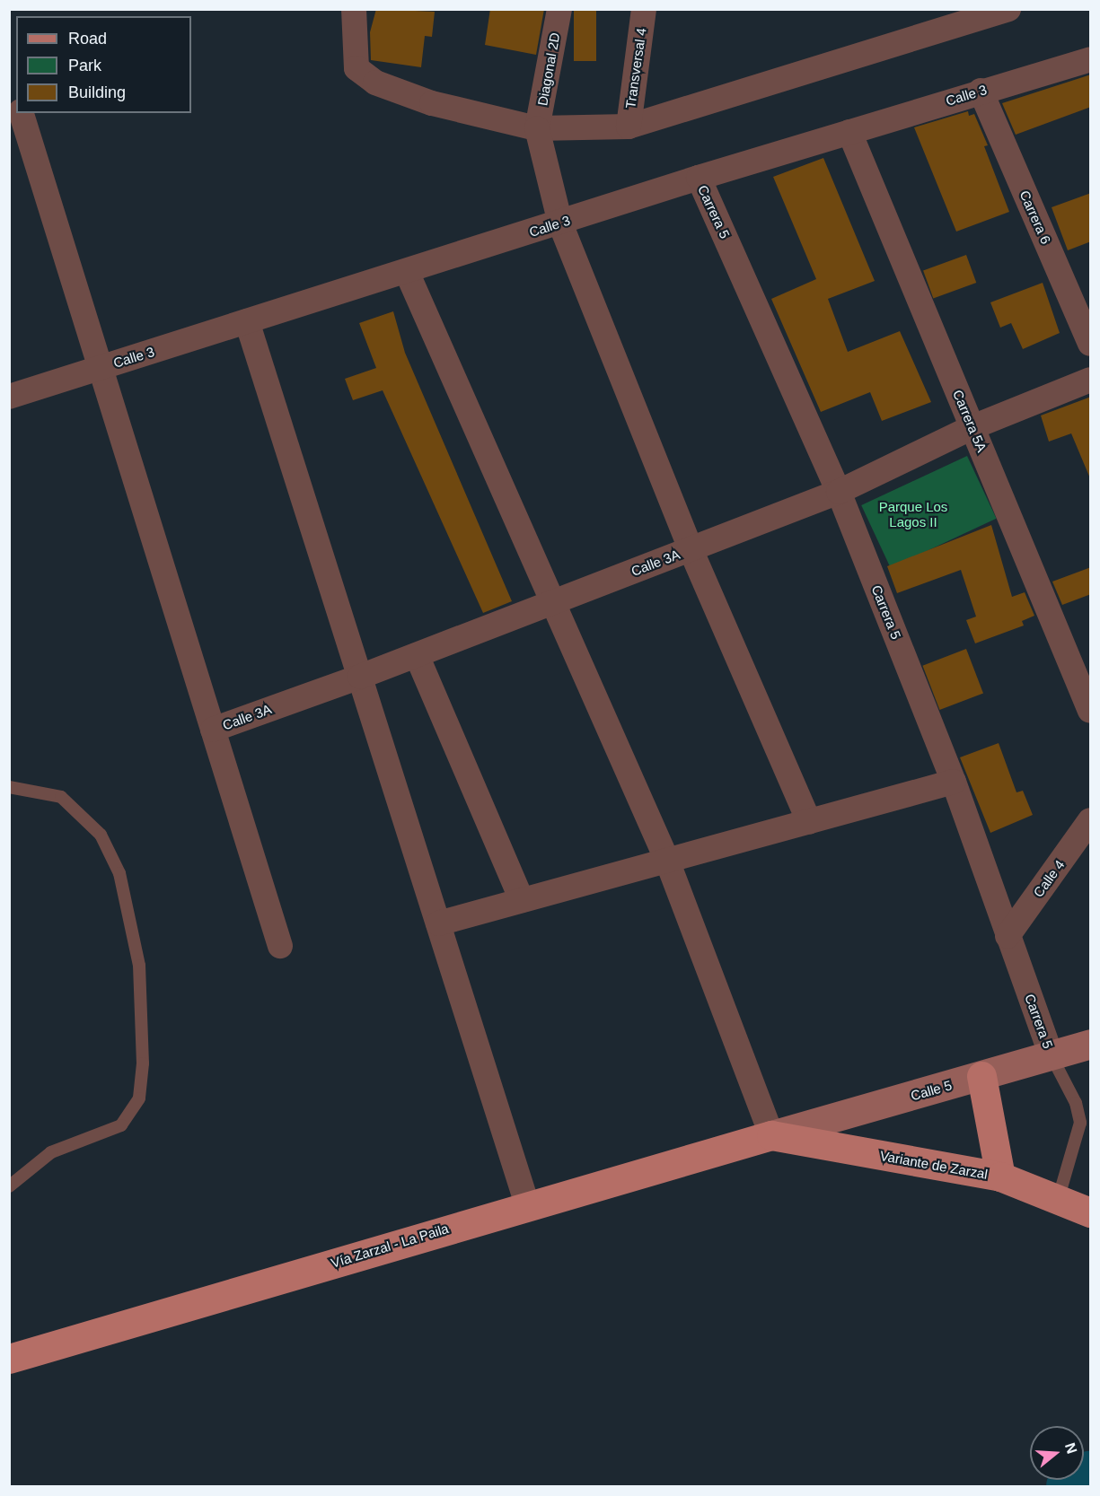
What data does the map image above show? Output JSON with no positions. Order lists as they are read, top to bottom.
{
  "streets": {
    "main road": ["Calle 5", "Variante de Zarzal", "Vía Zarzal - La Paila"],
    "street": [
      "Transversal 4",
      "Diagonal 2D",
      "Calle 3",
      "Carrera 5",
      "Carrera 6",
      "Carrera 5A",
      "Calle 3A",
      "Calle 4"
    ]
  },
  "crossings": [
    ["Calle 3", "Carrera 5"],
    ["Calle 3", "Carrera 6"],
    ["Calle 3", "Carrera 5A"],
    ["Carrera 5", "Calle 3A"],
    ["Carrera 5", "Calle 4"],
    ["Carrera 5", "Calle 5"],
    ["Carrera 5A", "Calle 3A"],
    ["Calle 5", "Variante de Zarzal"],
    ["Calle 5", "Vía Zarzal - La Paila"],
    ["Variante de Zarzal", "Vía Zarzal - La Paila"]
  ],
  "parks": ["Parque Los Lagos II"],
  "legend": ["Road", "Park", "Building"],
  "north": "right"
}
